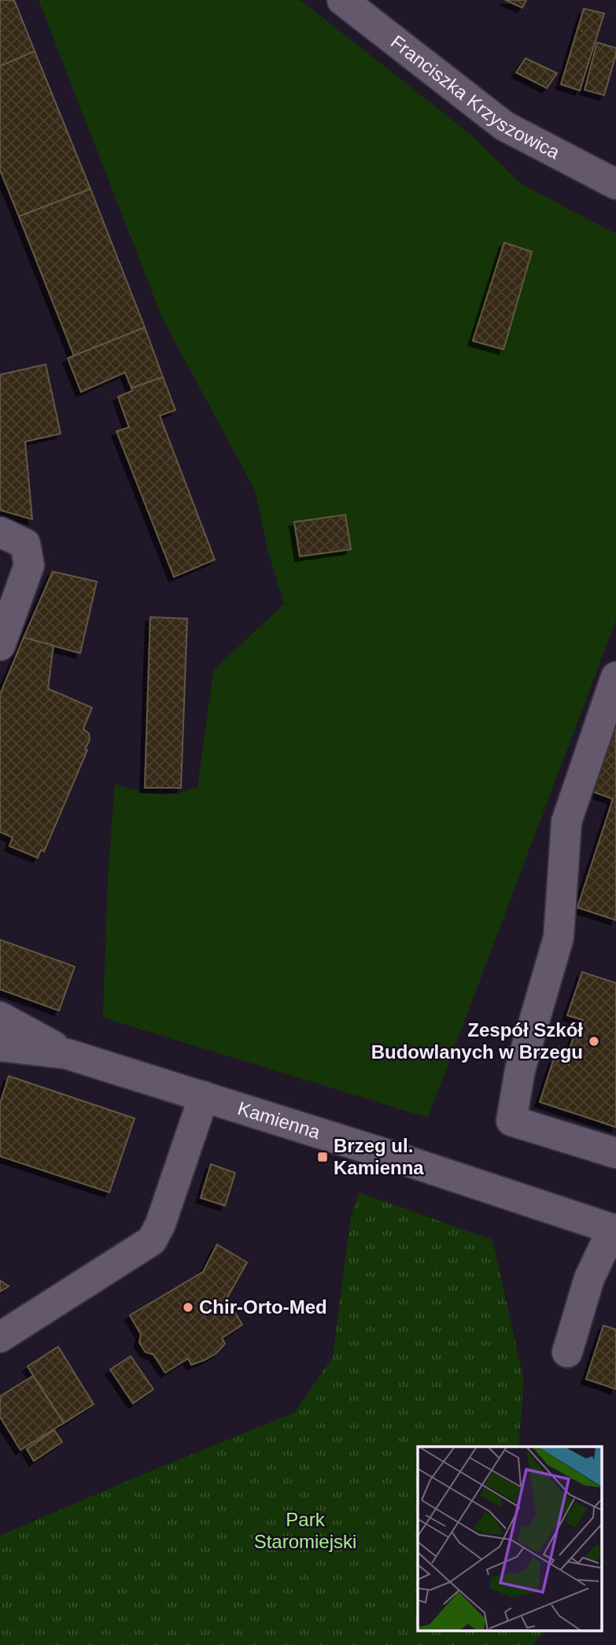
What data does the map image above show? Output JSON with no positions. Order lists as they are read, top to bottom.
{
  "streets": {
    "street": ["Franciszka Krzyszowica", "Kamienna"]
  },
  "parks": ["Park Staromiejski"],
  "places": {
    "other": ["Zespół Szkół Budowlanych w Brzegu", "Chir-Orto-Med"],
    "transit": ["Brzeg ul. Kamienna"]
  }
}
